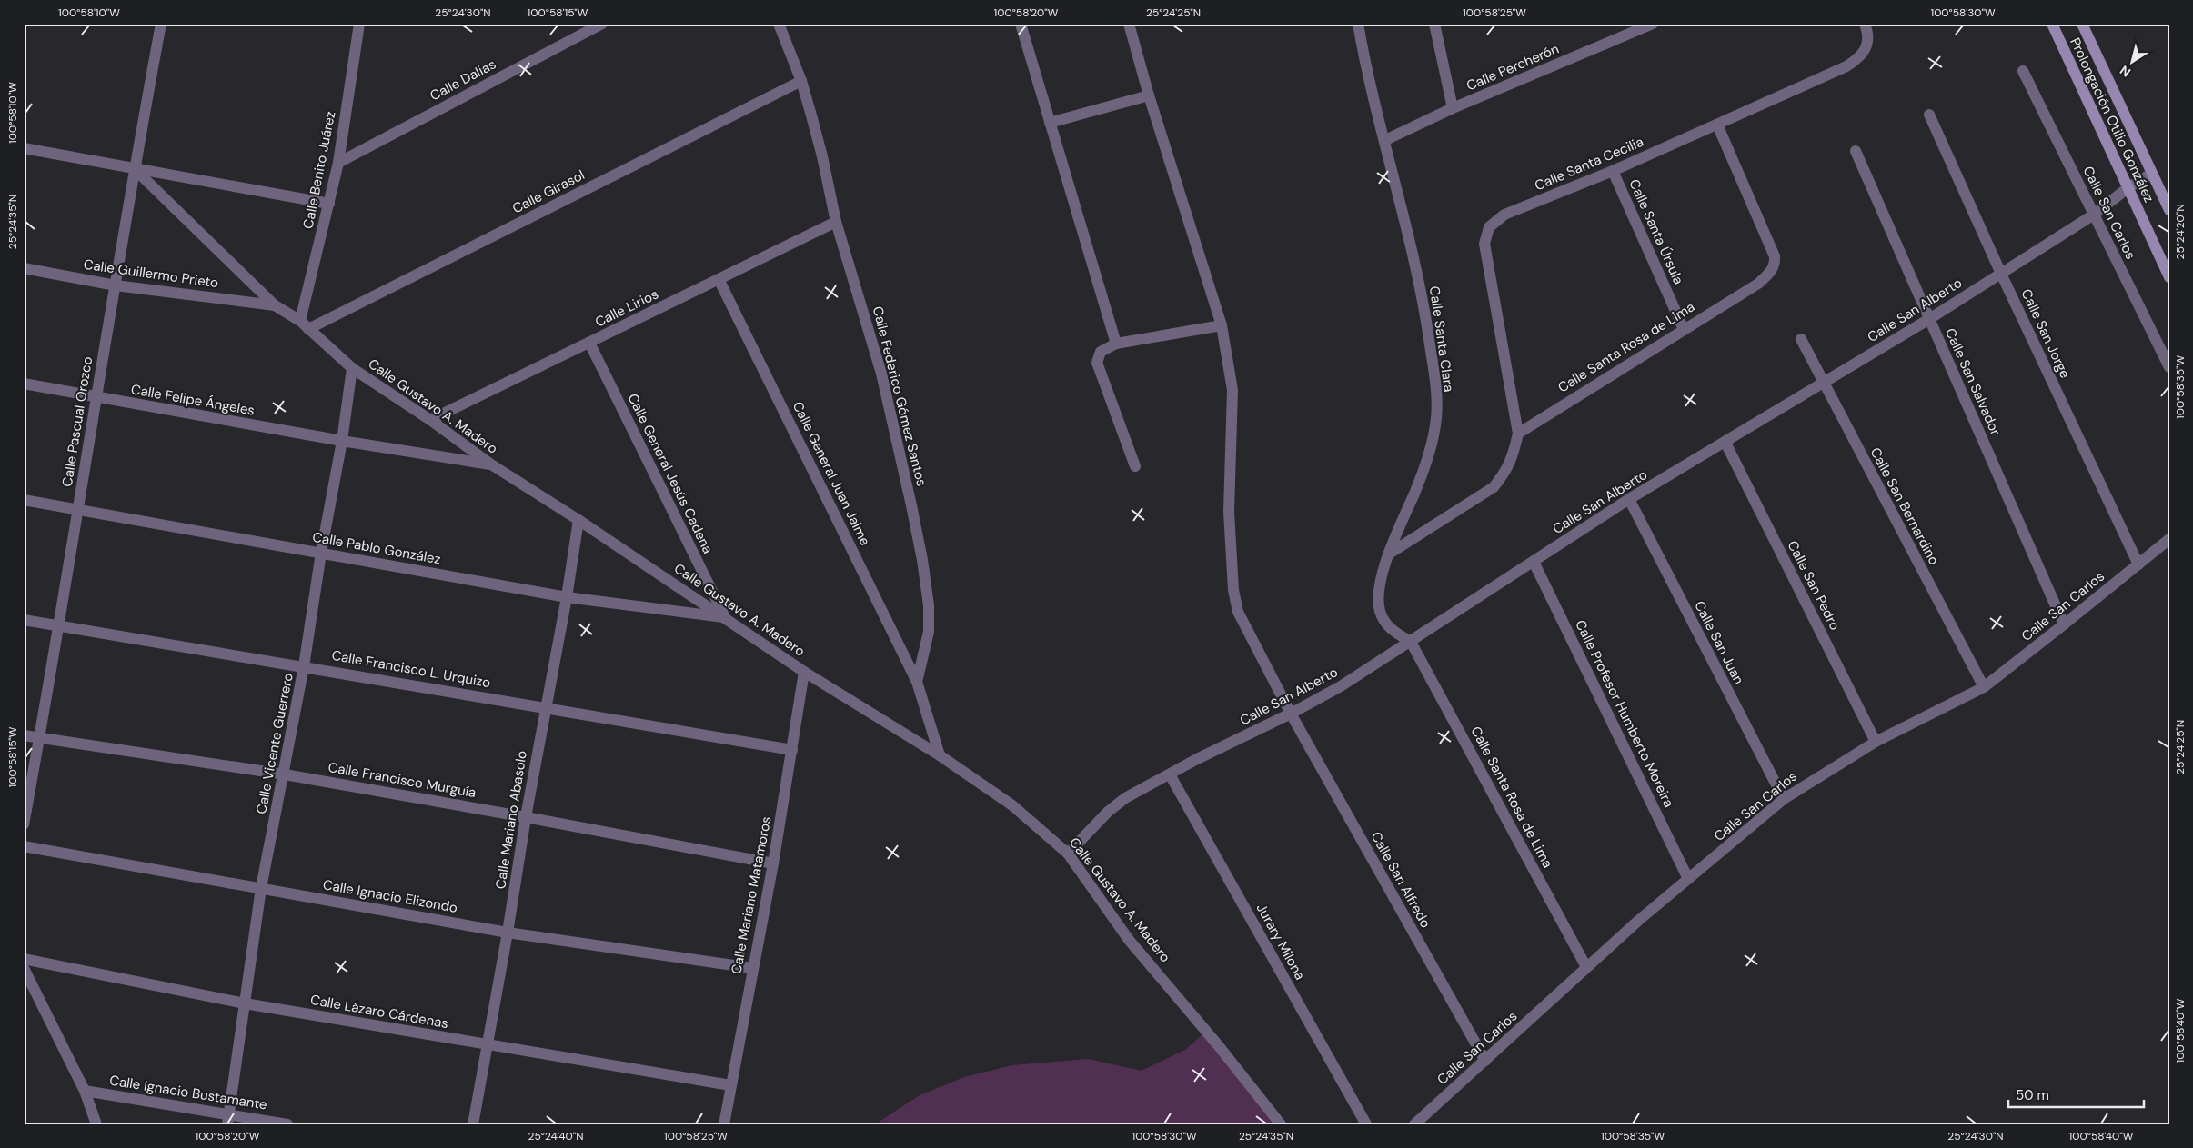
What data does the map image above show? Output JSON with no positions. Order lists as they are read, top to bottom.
{
  "streets": {
    "main road": ["Prolongación Otilio González"],
    "street": [
      "Calle Percherón",
      "Calle Dalias",
      "Calle Santa Cecilia",
      "Calle Benito Juárez",
      "Calle Girasol",
      "Calle San Carlos",
      "Calle Santa Úrsula",
      "Calle Guillermo Prieto",
      "Calle Lirios",
      "Calle San Alberto",
      "Calle San Jorge",
      "Calle Santa Clara",
      "Calle Santa Rosa de Lima",
      "Calle San Salvador",
      "Calle Federico Gómez Santos",
      "Calle Felipe Ángeles",
      "Calle Gustavo A. Madero",
      "Calle Pascual Orozco",
      "Calle General Jesús Cadena",
      "Calle General Juan Jaime",
      "Calle San Bernardino",
      "Calle Pablo González",
      "Calle San Pedro",
      "Calle San Juan",
      "Calle Francisco L. Urquizo",
      "Calle Profesor Humberto Moreira",
      "Calle Vicente Guerrero",
      "Calle Francisco Murguía",
      "Calle Mariano Abasolo",
      "Calle San Alfredo",
      "Calle Mariano Matamoros",
      "Calle Ignacio Elizondo",
      "Jurary Milona",
      "Calle Lázaro Cárdenas",
      "Calle Ignacio Bustamante"
    ]
  },
  "crossings": [
    ["Calle Percherón", "Calle Santa Clara"],
    ["Calle Dalias", "Calle Benito Juárez"],
    ["Prolongación Otilio González", "Calle San Alberto"],
    ["Calle Santa Cecilia", "Calle Santa Úrsula"],
    ["Calle Santa Cecilia", "Calle Santa Rosa de Lima"],
    ["Calle Benito Juárez", "Calle Girasol"],
    ["Calle Benito Juárez", "Calle Gustavo A. Madero"],
    ["Calle Girasol", "Calle Federico Gómez Santos"],
    ["Calle Girasol", "Calle Gustavo A. Madero"],
    ["Calle San Carlos", "Calle San Alberto"],
    ["Calle San Carlos", "Calle San Jorge"],
    ["Calle San Carlos", "Calle Santa Rosa de Lima"],
    ["Calle San Carlos", "Calle San Salvador"],
    ["Calle San Carlos", "Calle San Bernardino"],
    ["Calle San Carlos", "Calle San Pedro"],
    ["Calle San Carlos", "Calle San Juan"],
    ["Calle San Carlos", "Calle Profesor Humberto Moreira"],
    ["Calle San Carlos", "Calle San Alfredo"],
    ["Calle Santa Úrsula", "Calle Santa Rosa de Lima"],
    ["Calle Guillermo Prieto", "Calle Gustavo A. Madero"],
    ["Calle Guillermo Prieto", "Calle Pascual Orozco"],
    ["Calle Lirios", "Calle Federico Gómez Santos"],
    ["Calle Lirios", "Calle Gustavo A. Madero"],
    ["Calle Lirios", "Calle General Jesús Cadena"],
    ["Calle Lirios", "Calle General Juan Jaime"],
    ["Calle San Alberto", "Calle San Jorge"],
    ["Calle San Alberto", "Calle Santa Clara"],
    ["Calle San Alberto", "Calle Santa Rosa de Lima"],
    ["Calle San Alberto", "Calle San Salvador"],
    ["Calle San Alberto", "Calle Gustavo A. Madero"],
    ["Calle San Alberto", "Calle San Bernardino"],
    ["Calle San Alberto", "Calle San Pedro"],
    ["Calle San Alberto", "Calle San Juan"],
    ["Calle San Alberto", "Calle Profesor Humberto Moreira"],
    ["Calle San Alberto", "Calle San Alfredo"],
    ["Calle San Alberto", "Jurary Milona"],
    ["Calle Santa Clara", "Calle Santa Rosa de Lima"],
    ["Calle Federico Gómez Santos", "Calle General Juan Jaime"],
    ["Calle Felipe Ángeles", "Calle Gustavo A. Madero"],
    ["Calle Felipe Ángeles", "Calle Pascual Orozco"],
    ["Calle Felipe Ángeles", "Calle Vicente Guerrero"],
    ["Calle Gustavo A. Madero", "Calle Pascual Orozco"],
    ["Calle Gustavo A. Madero", "Calle General Jesús Cadena"],
    ["Calle Gustavo A. Madero", "Calle Pablo González"],
    ["Calle Gustavo A. Madero", "Calle Vicente Guerrero"],
    ["Calle Gustavo A. Madero", "Calle Mariano Abasolo"],
    ["Calle Gustavo A. Madero", "Calle Mariano Matamoros"],
    ["Calle Pascual Orozco", "Calle Pablo González"],
    ["Calle Pascual Orozco", "Calle Francisco L. Urquizo"],
    ["Calle Pascual Orozco", "Calle Francisco Murguía"],
    ["Calle General Jesús Cadena", "Calle Pablo González"],
    ["Calle Pablo González", "Calle Vicente Guerrero"],
    ["Calle Pablo González", "Calle Mariano Abasolo"],
    ["Calle Francisco L. Urquizo", "Calle Vicente Guerrero"],
    ["Calle Francisco L. Urquizo", "Calle Mariano Abasolo"],
    ["Calle Francisco L. Urquizo", "Calle Mariano Matamoros"],
    ["Calle Vicente Guerrero", "Calle Francisco Murguía"],
    ["Calle Vicente Guerrero", "Calle Ignacio Elizondo"],
    ["Calle Vicente Guerrero", "Calle Lázaro Cárdenas"],
    ["Calle Vicente Guerrero", "Calle Ignacio Bustamante"],
    ["Calle Francisco Murguía", "Calle Mariano Abasolo"],
    ["Calle Francisco Murguía", "Calle Mariano Matamoros"],
    ["Calle Mariano Abasolo", "Calle Ignacio Elizondo"],
    ["Calle Mariano Abasolo", "Calle Lázaro Cárdenas"],
    ["Calle Mariano Matamoros", "Calle Ignacio Elizondo"],
    ["Calle Mariano Matamoros", "Calle Lázaro Cárdenas"]
  ],
  "scale_bar": "50 m",
  "north": "bottom left",
  "coordinates": [
    "100°58'10\"W",
    "25°24'30\"N",
    "100°58'15\"W",
    "100°58'20\"W",
    "25°24'25\"N",
    "100°58'25\"W",
    "100°58'30\"W",
    "25°24'35\"N",
    "25°24'20\"N",
    "100°58'35\"W",
    "100°58'40\"W",
    "25°24'40\"N"
  ]
}
